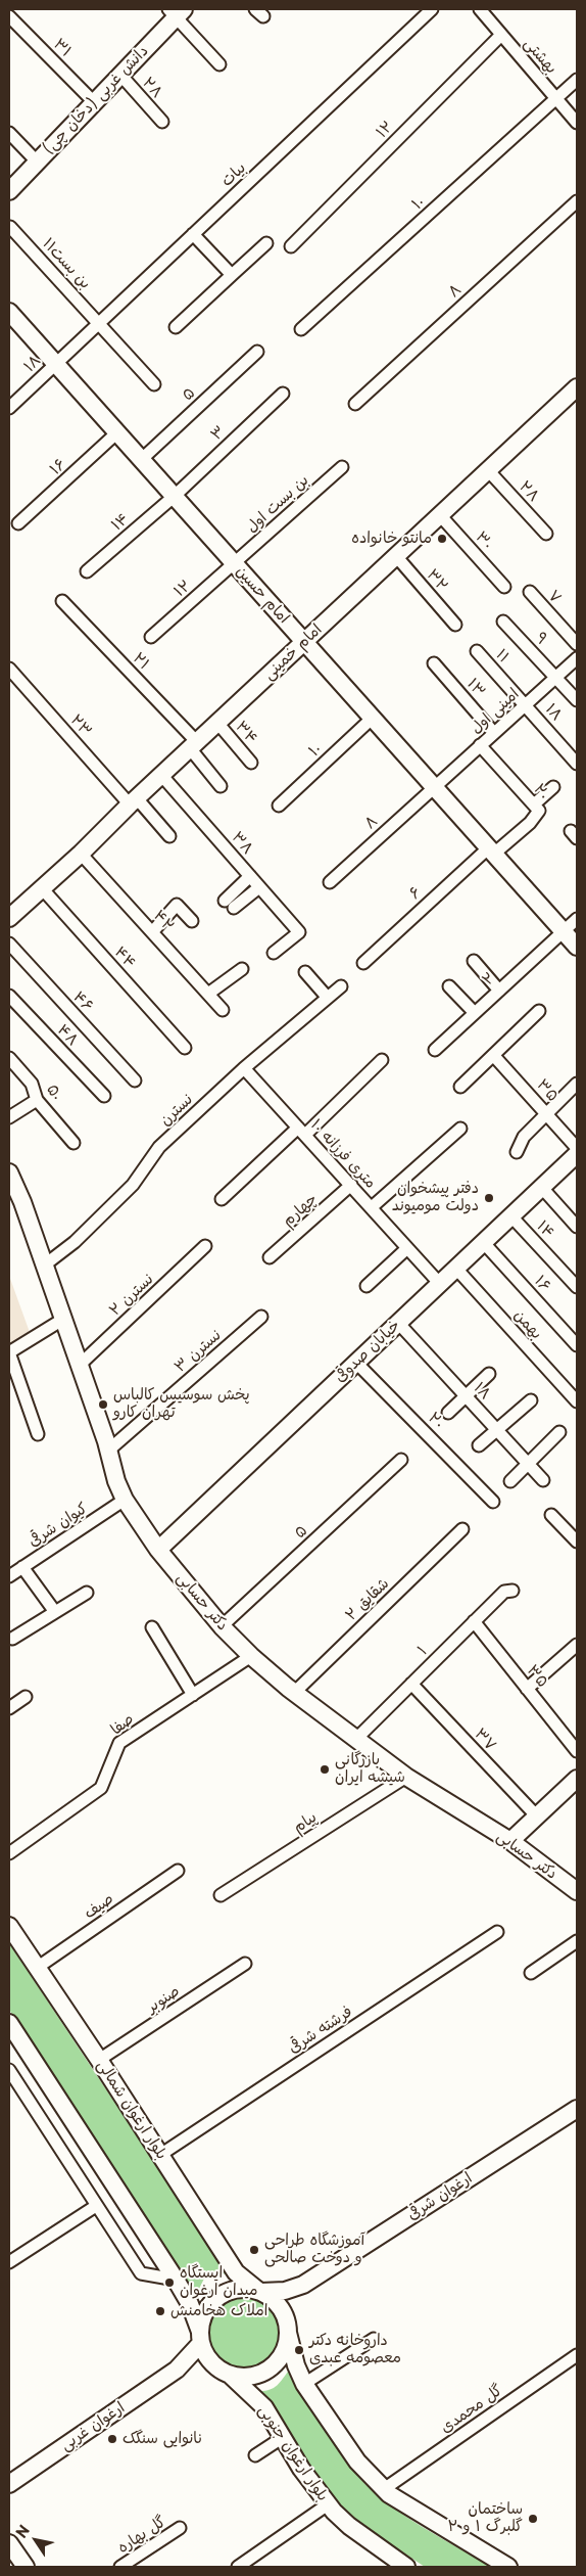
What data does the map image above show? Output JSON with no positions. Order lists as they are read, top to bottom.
{
  "streets": {
    "street": [
      "۳۱",
      "بهشتی",
      "۲۸",
      "دانش غربی (دخان چی)",
      "۱۲",
      "بیات",
      "۱۰",
      "بن بست۱۱",
      "۸",
      "۱۸",
      "۵",
      "۳",
      "۱۶",
      "بن بست اول",
      "۱۴",
      "۳۰",
      "۳۲",
      "امام حسین",
      "۷",
      "۹",
      "امام خمینی",
      "۱۱",
      "۲۱",
      "۱۳",
      "امینی اول",
      "۲۳",
      "۳۴",
      "۲۰",
      "۳۸",
      "۶",
      "۴۲",
      "۴۴",
      "۲",
      "۴۶",
      "۴۸",
      "۳۵",
      "۵۰",
      "نسترن",
      "۱۰ متری فرزانه",
      "چهارم",
      "نسترن ۲",
      "بهمن",
      "نسترن ۳",
      "خیابان صدوقی",
      "کیوان شرقی",
      "شقایق ۲",
      "دکتر حسابی",
      "۱",
      "صفا",
      "۳۷",
      "پیام",
      "صیف",
      "صنوبر",
      "فرشته شرقی",
      "بلوار ارغوان شمالی",
      "ارغوان شرقی",
      "گل محمدی",
      "ارغوان غربی",
      "بلوار ارغوان جنوبی",
      "گل بهاره"
    ]
  },
  "crossings": [
    ["۳۱", "دانش غربی (دخان چی)"],
    ["بهشتی", "۱۲"],
    ["بهشتی", "۱۰"],
    ["۲۸", "دانش غربی (دخان چی)"],
    ["۲۸", "امام خمینی"],
    ["۱۲", "بن بست اول"],
    ["۱۲", "امام حسین"],
    ["بیات", "بن بست۱۱"],
    ["بیات", "۱۸"],
    ["بیات", "امام حسین"],
    ["۱۰", "امام حسین"],
    ["۸", "امام حسین"],
    ["۸", "امینی اول"],
    ["۱۸", "امام حسین"],
    ["۱۸", "۱۱"],
    ["۱۸", "امینی اول"],
    ["۱۸", "خیابان صدوقی"],
    ["۵", "امام حسین"],
    ["۵", "دکتر حسابی"],
    ["۳", "۱۴"],
    ["۳", "امام حسین"],
    ["۱۶", "امام حسین"],
    ["۱۶", "خیابان صدوقی"],
    ["بن بست اول", "امام حسین"],
    ["۱۴", "امام حسین"],
    ["۱۴", "خیابان صدوقی"],
    ["۳۰", "امام خمینی"],
    ["۳۲", "امام خمینی"],
    ["امام حسین", "امام خمینی"],
    ["امام حسین", "امینی اول"],
    ["امام حسین", "۲۰"],
    ["امام حسین", "۶"],
    ["امام حسین", "۲"],
    ["۹", "امینی اول"],
    ["امام خمینی", "۲۱"],
    ["امام خمینی", "۲۳"],
    ["امام خمینی", "۳۴"],
    ["امام خمینی", "۳۸"],
    ["امام خمینی", "۴۲"],
    ["امام خمینی", "۴۴"],
    ["۱۱", "امینی اول"],
    ["۱۳", "امینی اول"],
    ["امینی اول", "۲۰"],
    ["۲۰", "۶"],
    ["۲۰", "خیابان صدوقی"],
    ["۳۵", "۱"],
    ["نسترن", "۱۰ متری فرزانه"],
    ["نسترن", "دکتر حسابی"],
    ["۱۰ متری فرزانه", "چهارم"],
    ["۱۰ متری فرزانه", "خیابان صدوقی"],
    ["نسترن ۲", "دکتر حسابی"],
    ["بهمن", "خیابان صدوقی"],
    ["نسترن ۳", "دکتر حسابی"],
    ["خیابان صدوقی", "دکتر حسابی"],
    ["کیوان شرقی", "دکتر حسابی"],
    ["شقایق ۲", "دکتر حسابی"],
    ["دکتر حسابی", "۱"],
    ["دکتر حسابی", "صفا"],
    ["دکتر حسابی", "پیام"],
    ["۱", "۳۷"],
    ["صیف", "بلوار ارغوان شمالی"],
    ["صنوبر", "بلوار ارغوان شمالی"],
    ["فرشته شرقی", "بلوار ارغوان شمالی"],
    ["بلوار ارغوان شمالی", "ارغوان غربی"],
    ["بلوار ارغوان شمالی", "بلوار ارغوان جنوبی"],
    ["ارغوان غربی", "بلوار ارغوان جنوبی"]
  ],
  "places": [
    "مانتو خانواده",
    "دفتر پیشخوان دولت مومیوند",
    "پخش سوسیس کالباس تهران کارو",
    "بازرگانی شیشه ایران",
    "آموزشگاه طراحی و دوخت صالحی",
    "ایستگاه میدان ارغوان",
    "املاک هخامنش",
    "داروخانه دکتر معصومه عبدی",
    "نانوایی سنگک",
    "ساختمان گلبرگ ۱ و ۲"
  ],
  "north": "top left"
}
